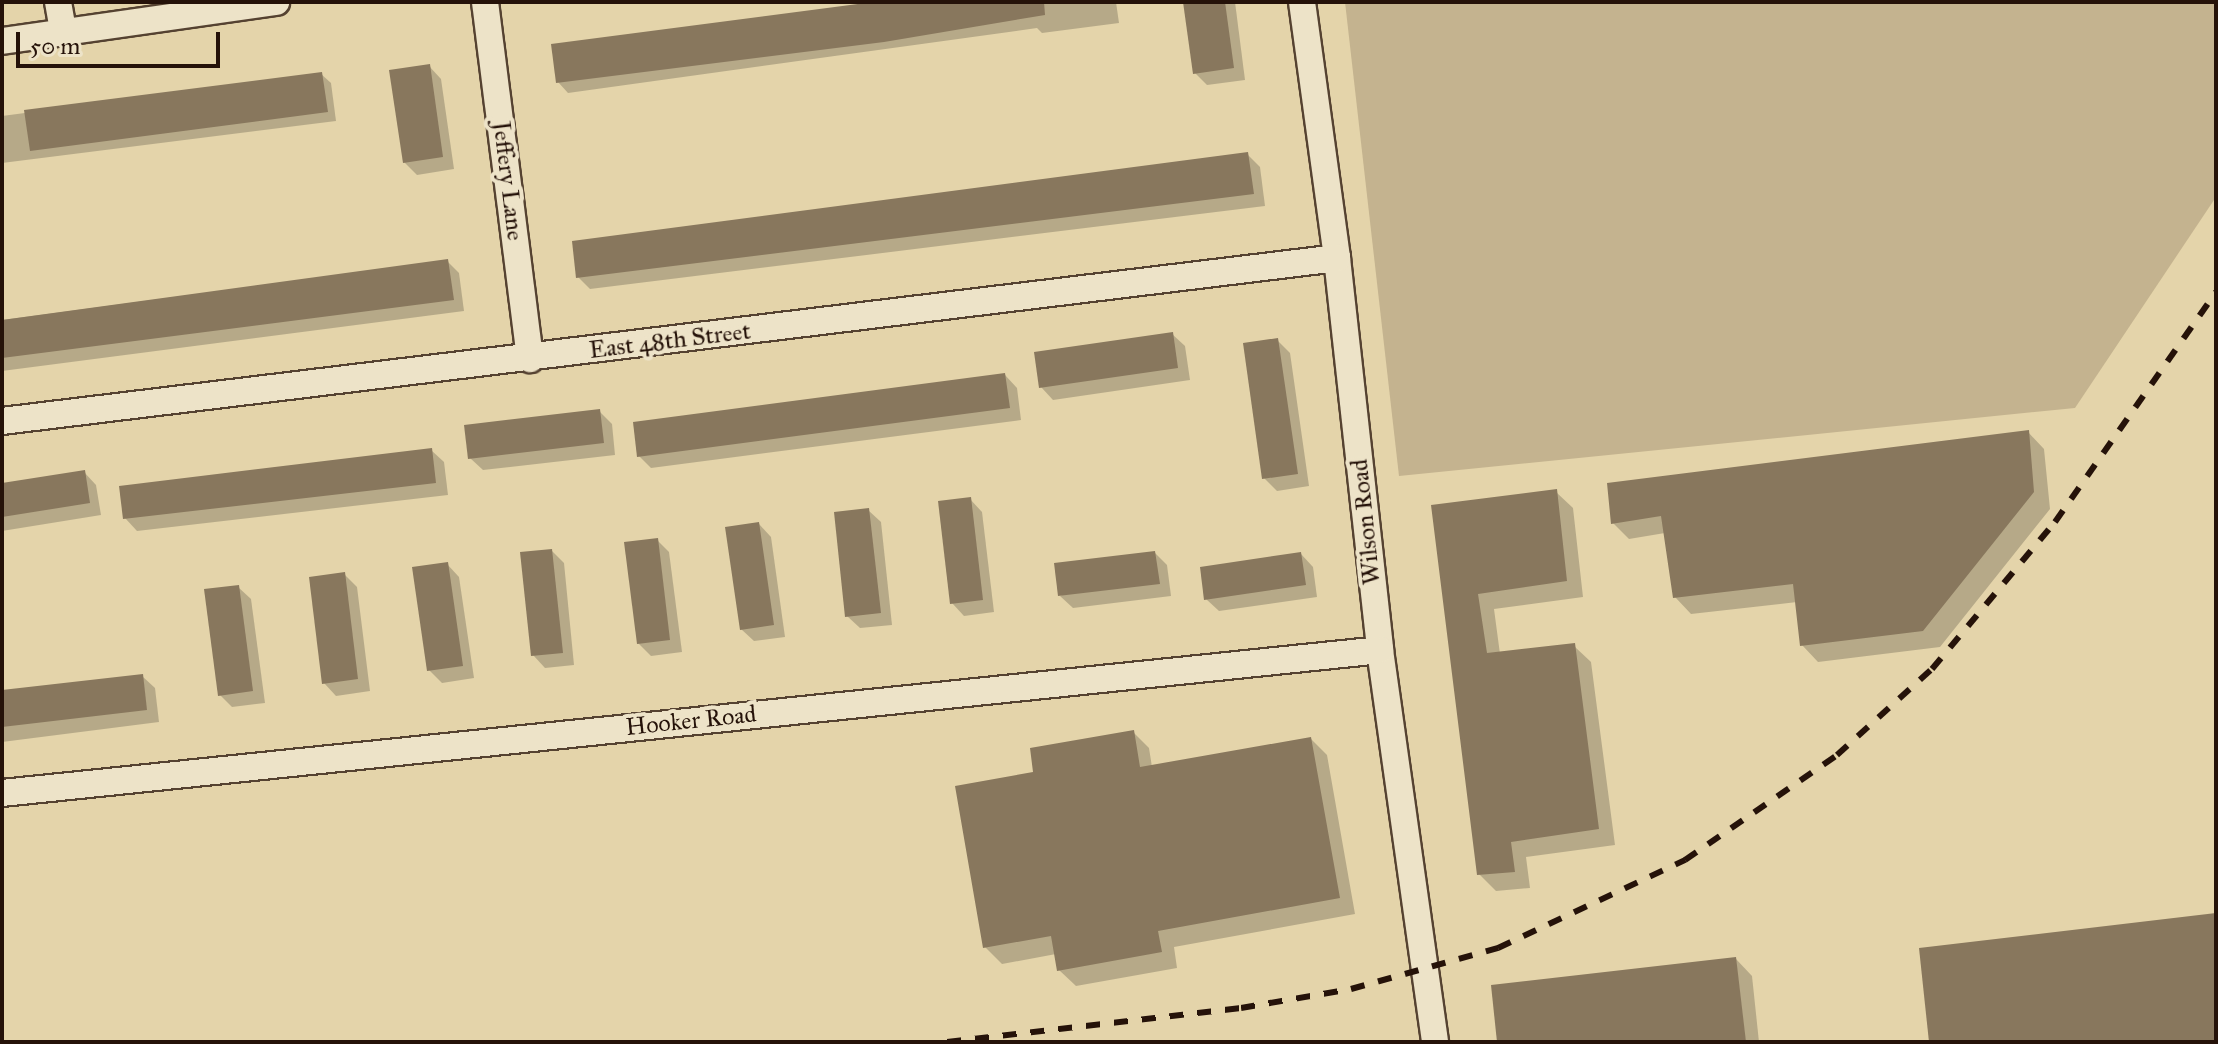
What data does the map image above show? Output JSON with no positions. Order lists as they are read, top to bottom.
{
  "streets": {
    "street": [
      "Jeffery Lane",
      "East 48th Street",
      "Wilson Road",
      "Hooker Road"
    ]
  },
  "crossings": [
    ["Jeffery Lane", "East 48th Street"],
    ["East 48th Street", "Wilson Road"],
    ["Wilson Road", "Hooker Road"]
  ],
  "scale_bar": "50 m"
}
